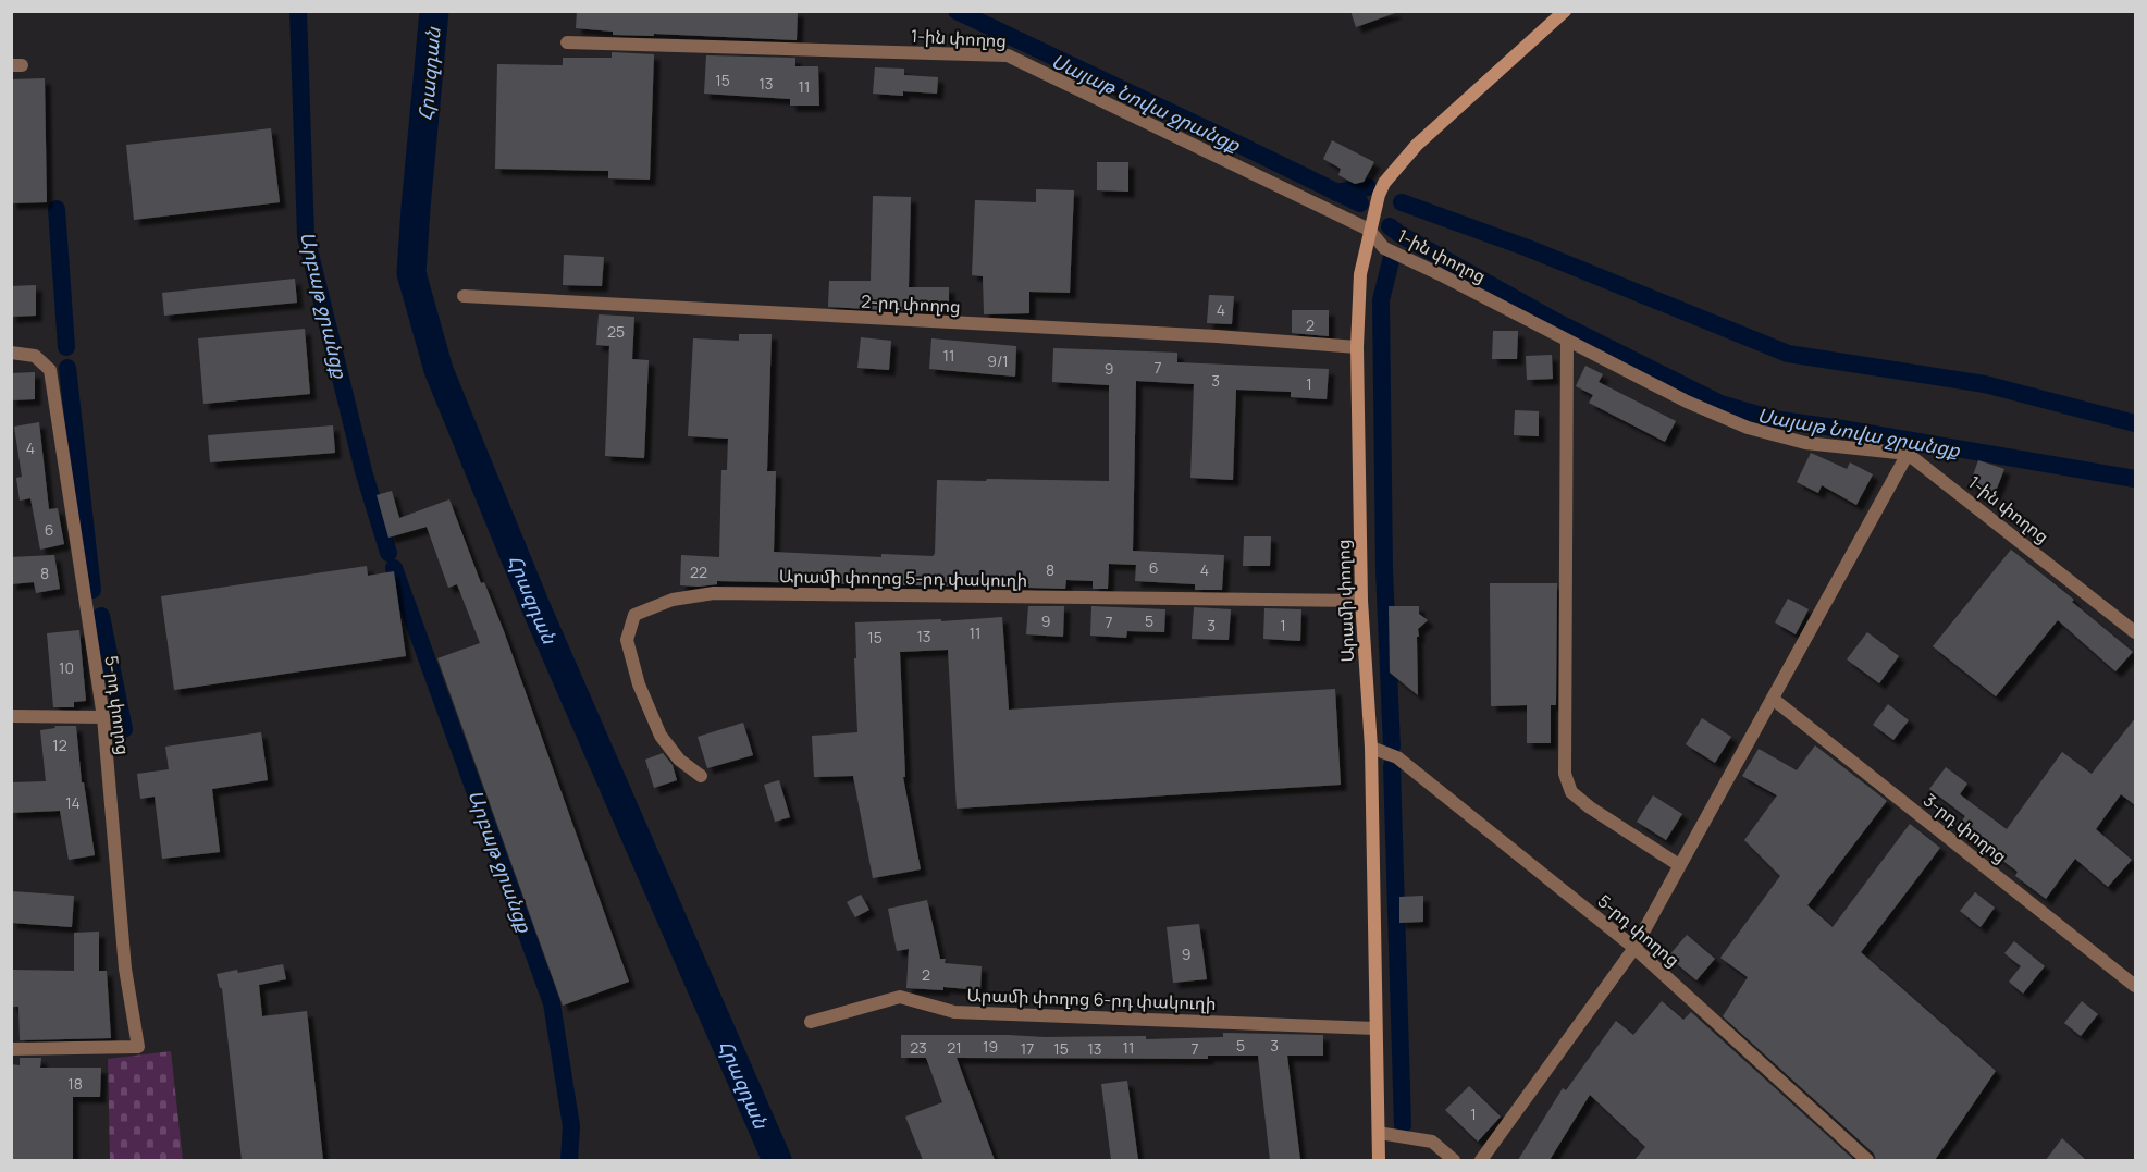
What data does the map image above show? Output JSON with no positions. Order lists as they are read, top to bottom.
{
  "streets": {
    "main road": ["Արամի փողոց"],
    "street": [
      "1-ին փողոց",
      "2-րդ փողոց",
      "Արամի փողոց 5-րդ փակուղի",
      "5-րդ փողոց",
      "3-րդ փողոց",
      "Արամի փողոց 6-րդ փակուղի"
    ]
  },
  "crossings": [
    ["1-ին փողոց", "Արամի փողոց"],
    ["2-րդ փողոց", "Արամի փողոց"],
    ["Արամի փողոց 5-րդ փակուղի", "Արամի փողոց"],
    ["Արամի փողոց", "5-րդ փողոց"],
    ["Արամի փողոց", "Արամի փողոց 6-րդ փակուղի"]
  ],
  "water": ["Հրազդան", "Սայաթ Նովա ջրանցք", "Արբաթ ջրանցք"],
  "house_numbers": [
    "15",
    "13",
    "11",
    "4",
    "2",
    "25",
    "11",
    "9/1",
    "7",
    "9",
    "3",
    "1",
    "4",
    "6",
    "6",
    "8",
    "4",
    "22",
    "8",
    "9",
    "5",
    "7",
    "3",
    "1",
    "11",
    "13",
    "15",
    "10",
    "12",
    "14",
    "9",
    "2",
    "5",
    "3",
    "19",
    "23",
    "21",
    "11",
    "17",
    "15",
    "13",
    "7",
    "18",
    "1"
  ]
}
